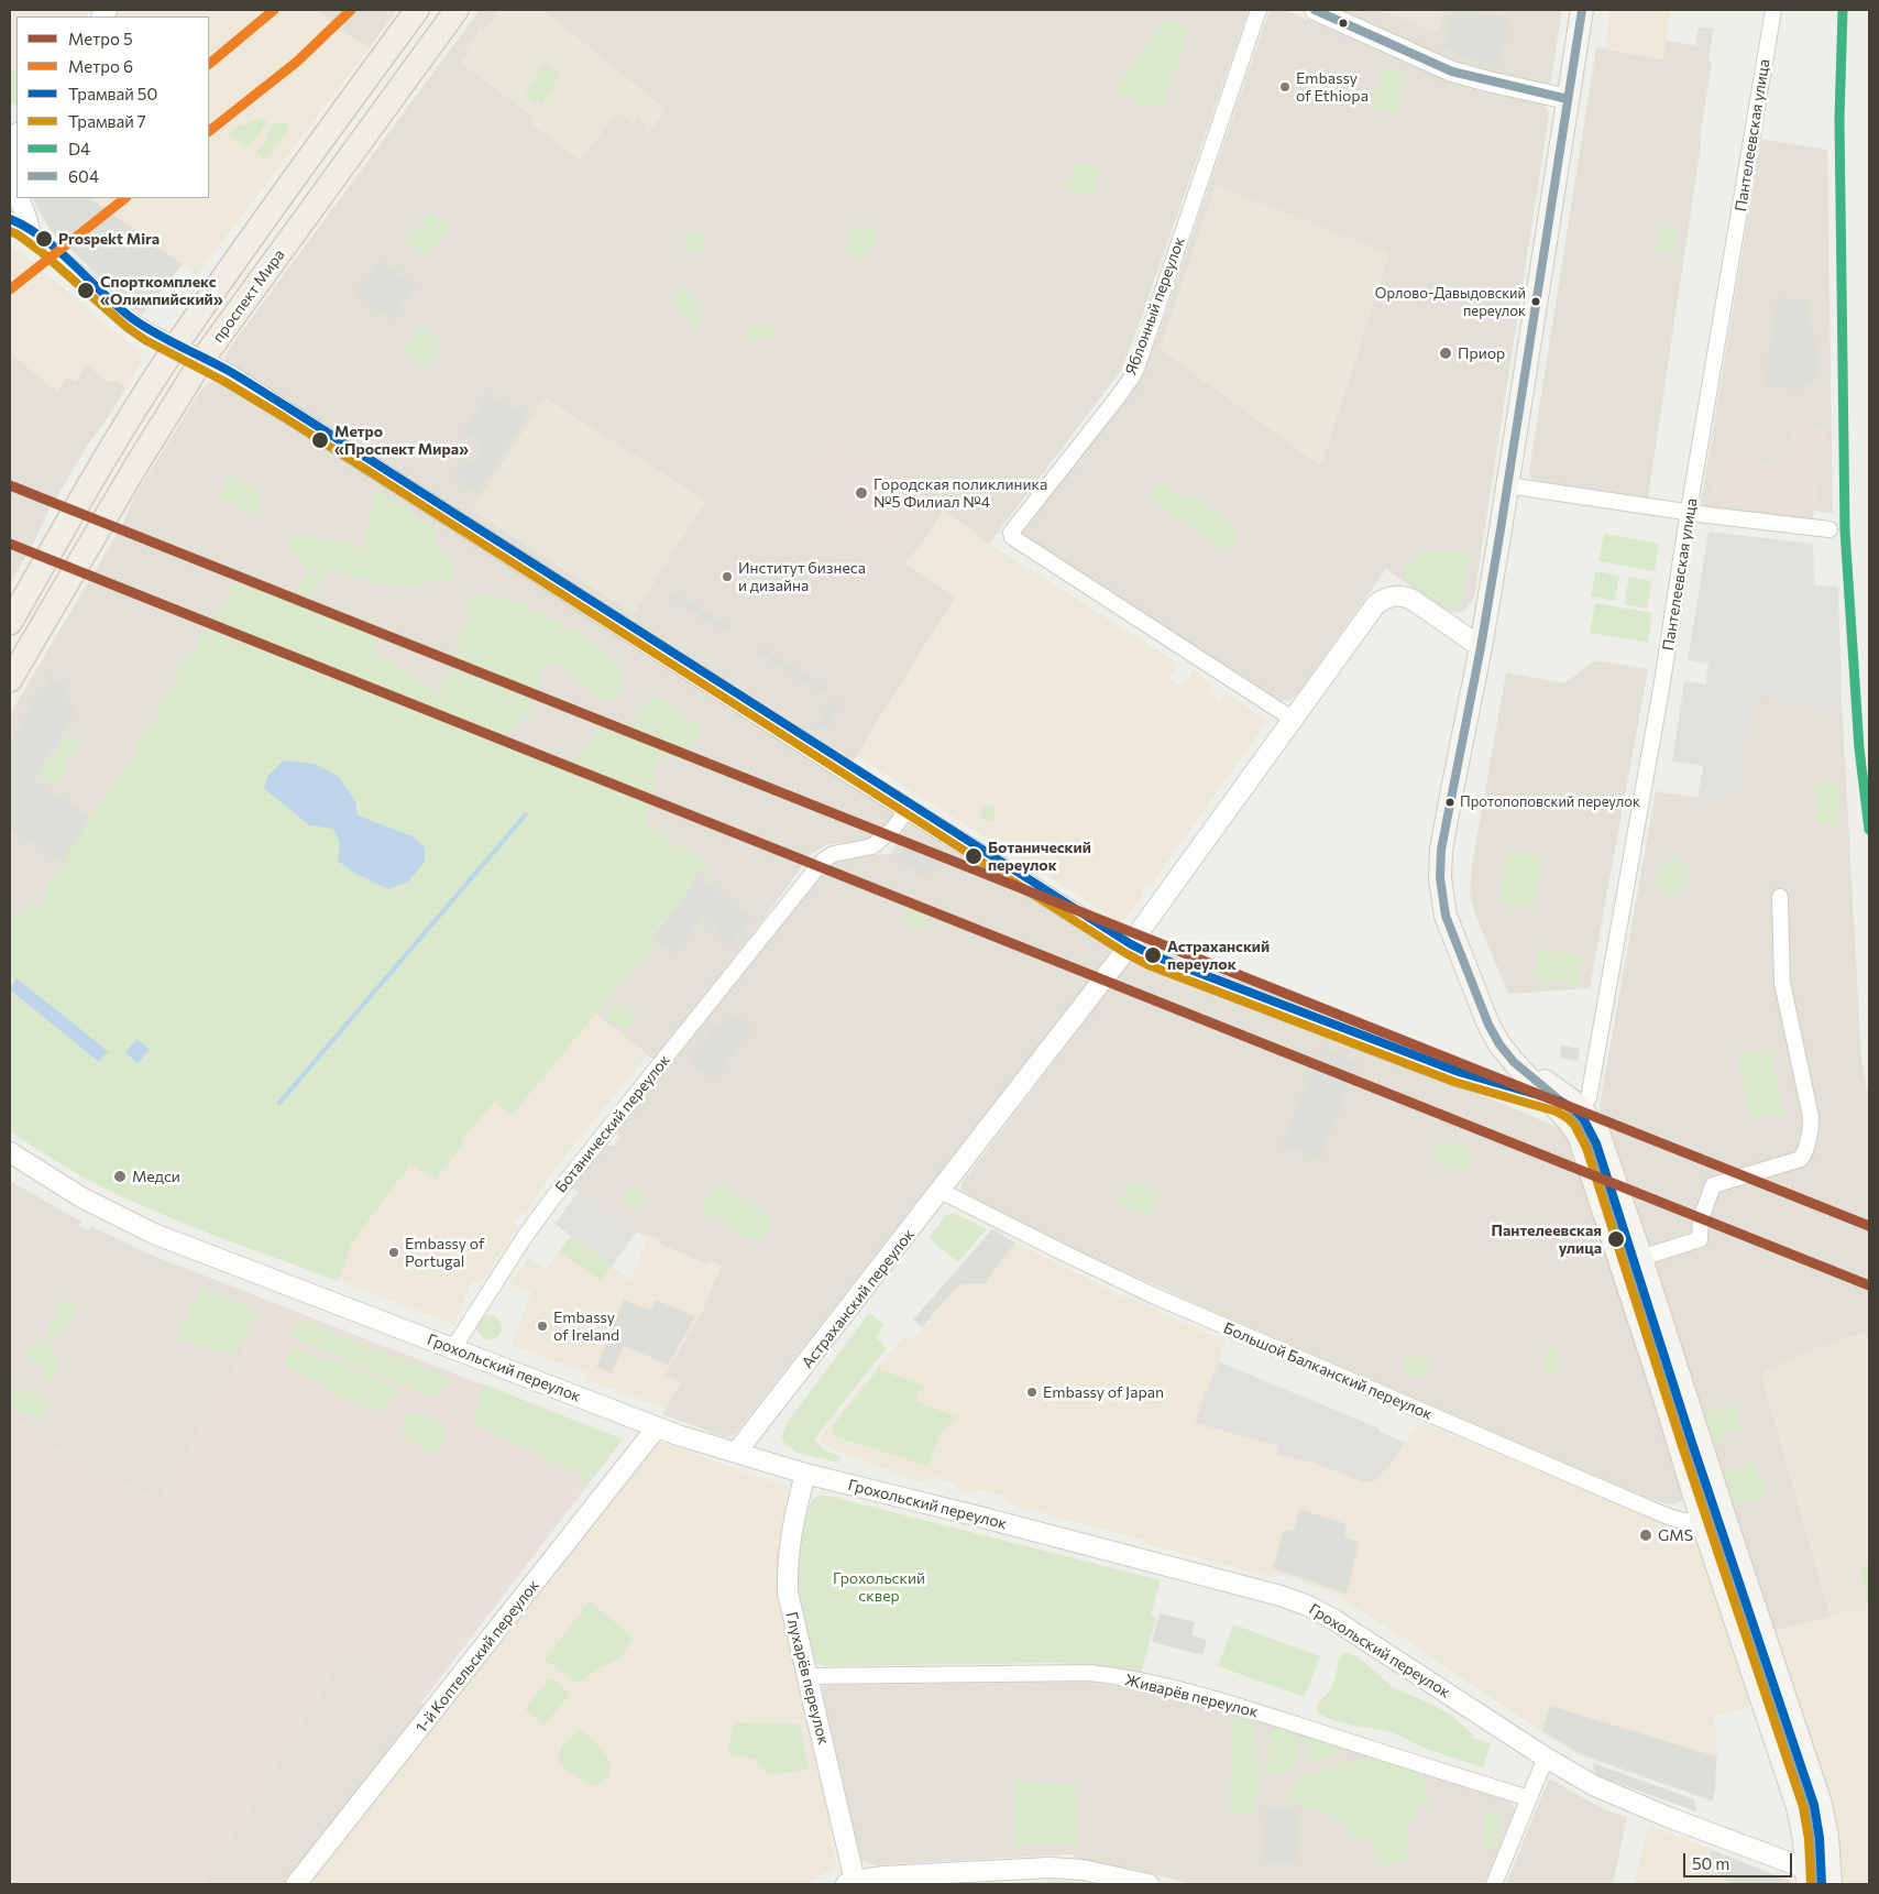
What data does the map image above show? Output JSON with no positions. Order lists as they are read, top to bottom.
{
  "streets": {
    "main road": ["проспект Мира"],
    "street": [
      "Пантелеевская улица",
      "Яблонный переулок",
      "Ботанический переулок",
      "Астраханский переулок",
      "Грохольский переулок",
      "Большой Балканский переулок",
      "1-й Коптельский переулок",
      "Глухарёв переулок",
      "Живарёв переулок"
    ]
  },
  "crossings": [
    ["Яблонный переулок", "Астраханский переулок"],
    ["Ботанический переулок", "Грохольский переулок"],
    ["Астраханский переулок", "Грохольский переулок"],
    ["Астраханский переулок", "Большой Балканский переулок"],
    ["Грохольский переулок", "1-й Коптельский переулок"],
    ["Грохольский переулок", "Глухарёв переулок"],
    ["Глухарёв переулок", "Живарёв переулок"]
  ],
  "parks": ["Грохольский сквер"],
  "places": [
    "Embassy of Ethiopa",
    "Prospekt Mira",
    "Спорткомплекс «Олимпийский»",
    "Орлово-Давыдовский переулок",
    "Приор",
    "Метро «Проспект Мира»",
    "Городская поликлиника №5 Филиал №4",
    "Институт бизнеса и дизайна",
    "Протопоповский переулок",
    "Ботанический переулок",
    "Астраханский переулок",
    "Медси",
    "Пантелеевская улица",
    "Embassy of Portugal",
    "Embassy of Ireland",
    "Embassy of Japan",
    "GMS"
  ],
  "lines": [
    "metro line 6",
    "transit line D4",
    "transit line 604",
    "tram line 50",
    "tram line 7",
    "metro line 5"
  ],
  "legend": [
    "Метро 5",
    "Метро 6",
    "Трамвай 50",
    "Трамвай 7",
    "D4",
    "604"
  ],
  "scale_bar": "50 m"
}
